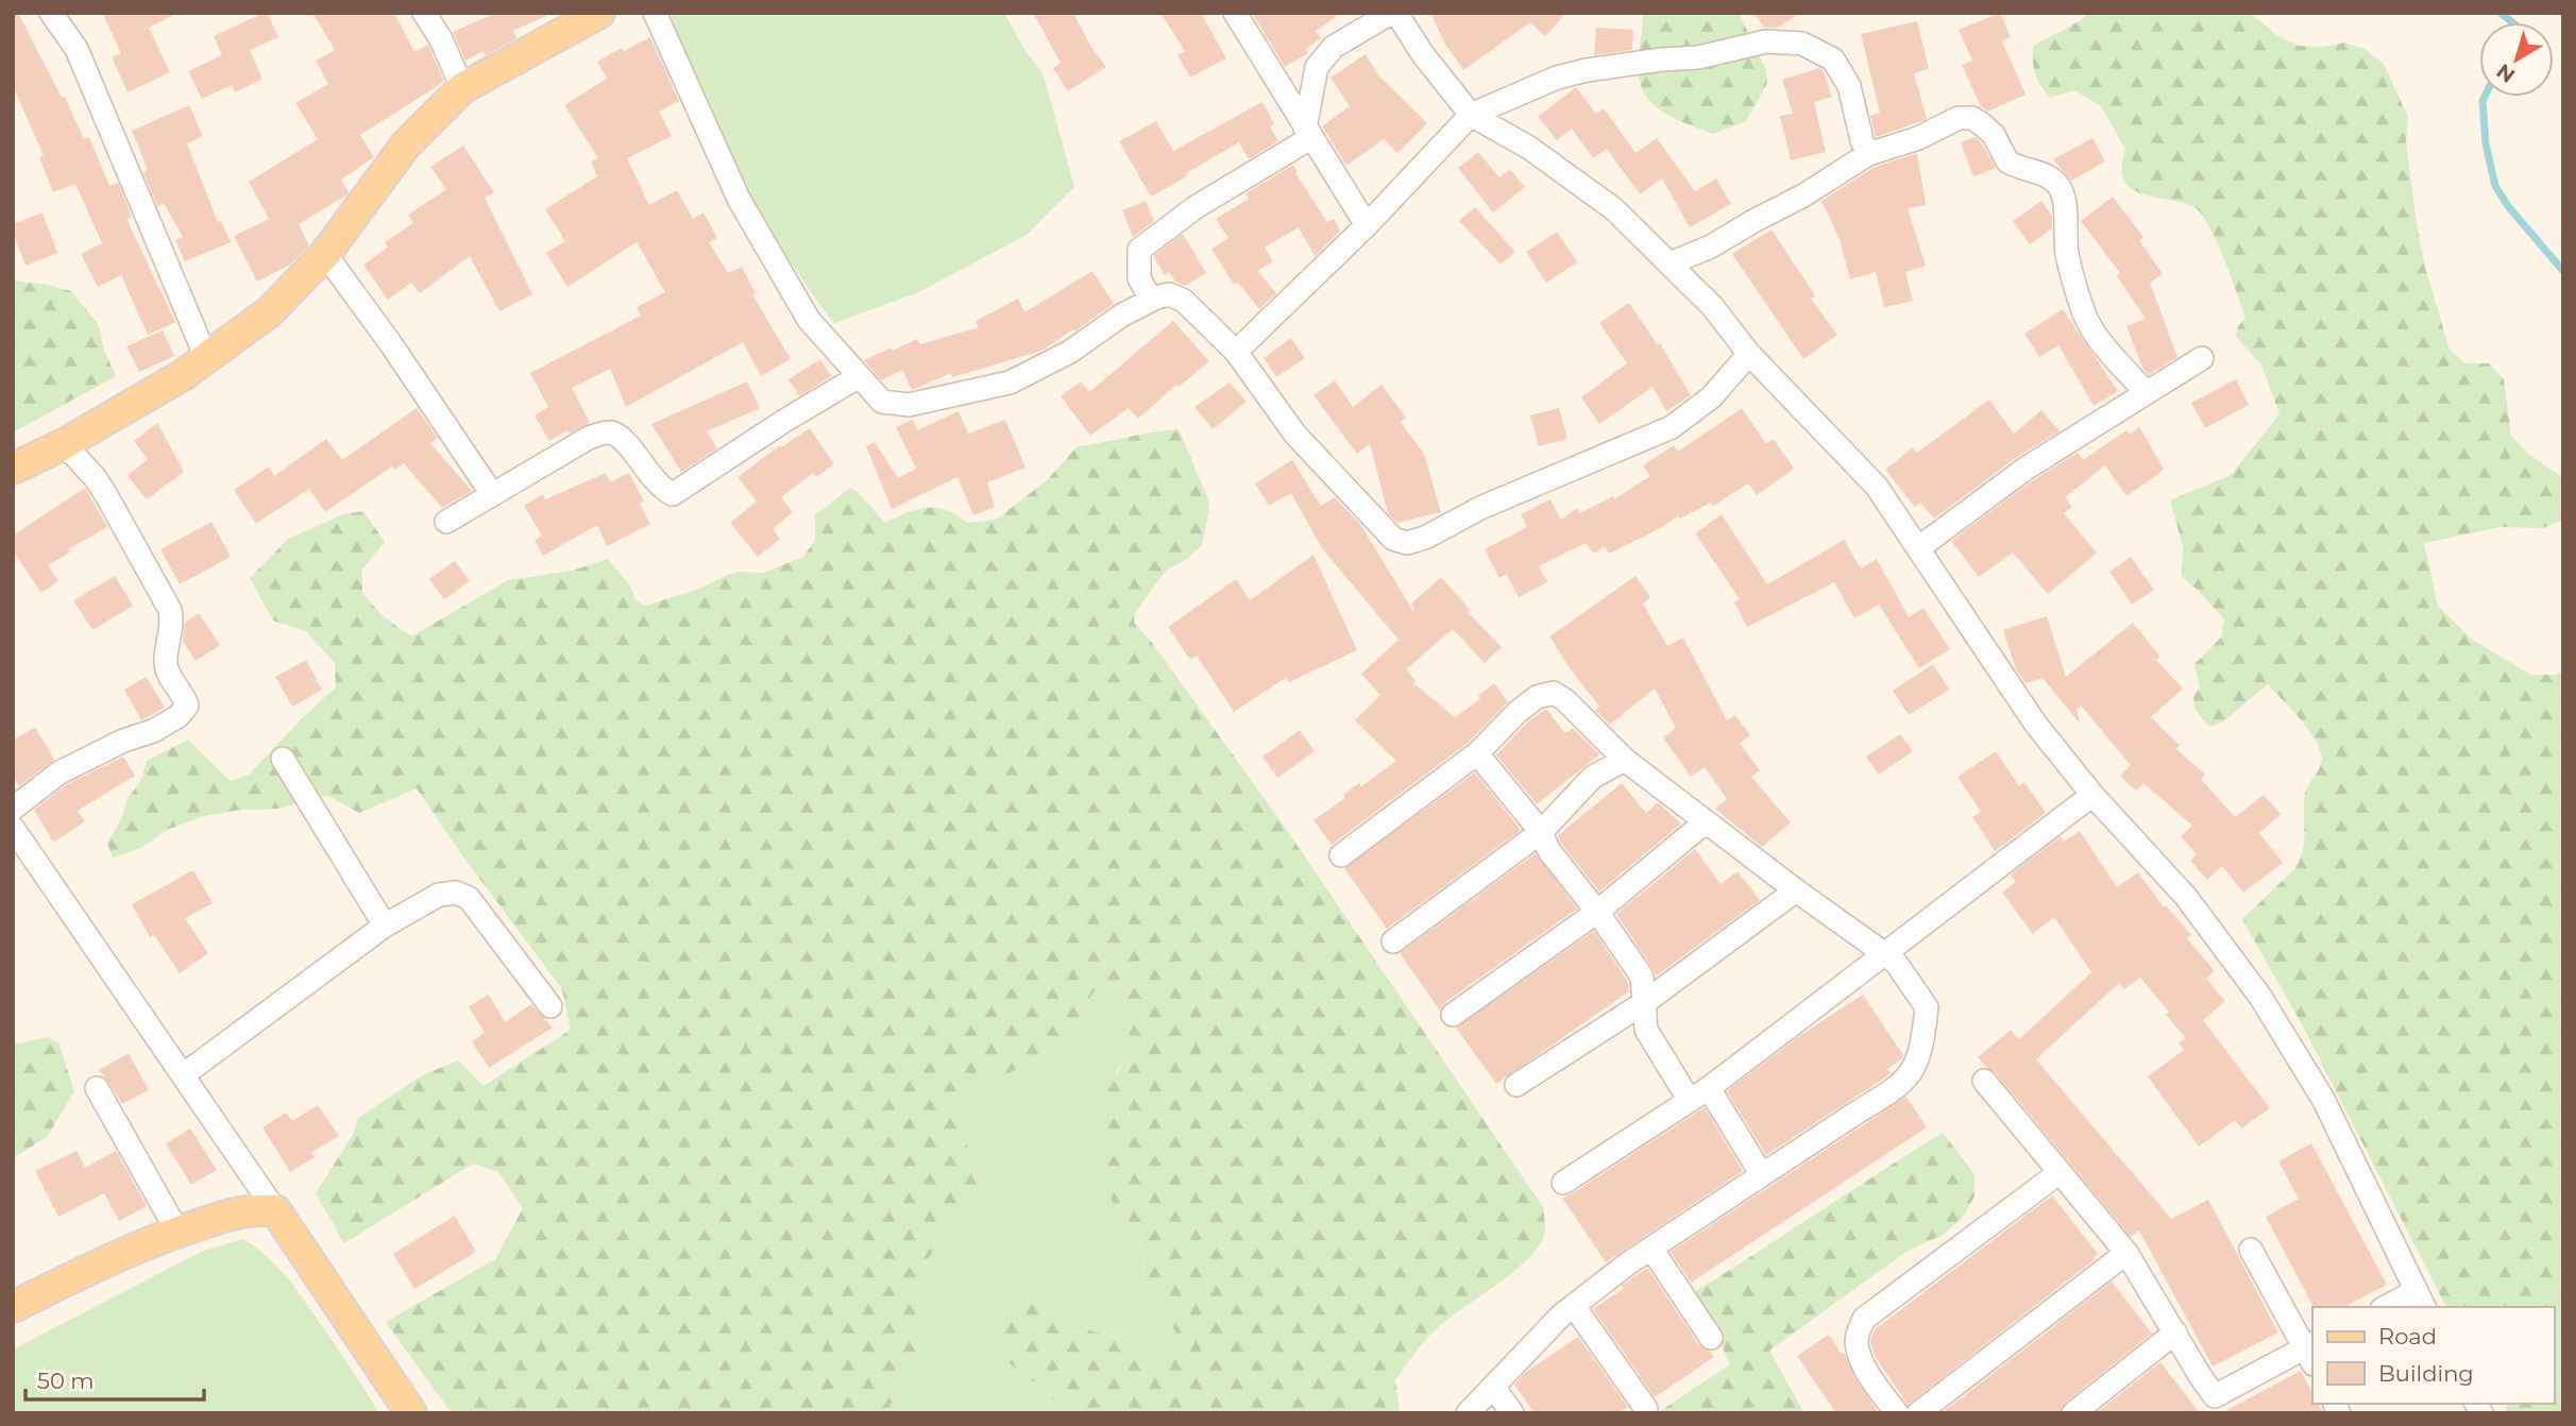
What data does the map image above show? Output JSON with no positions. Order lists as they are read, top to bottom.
{
  "legend": ["Road", "Building"],
  "scale_bar": "50 m",
  "north": "bottom left"
}
